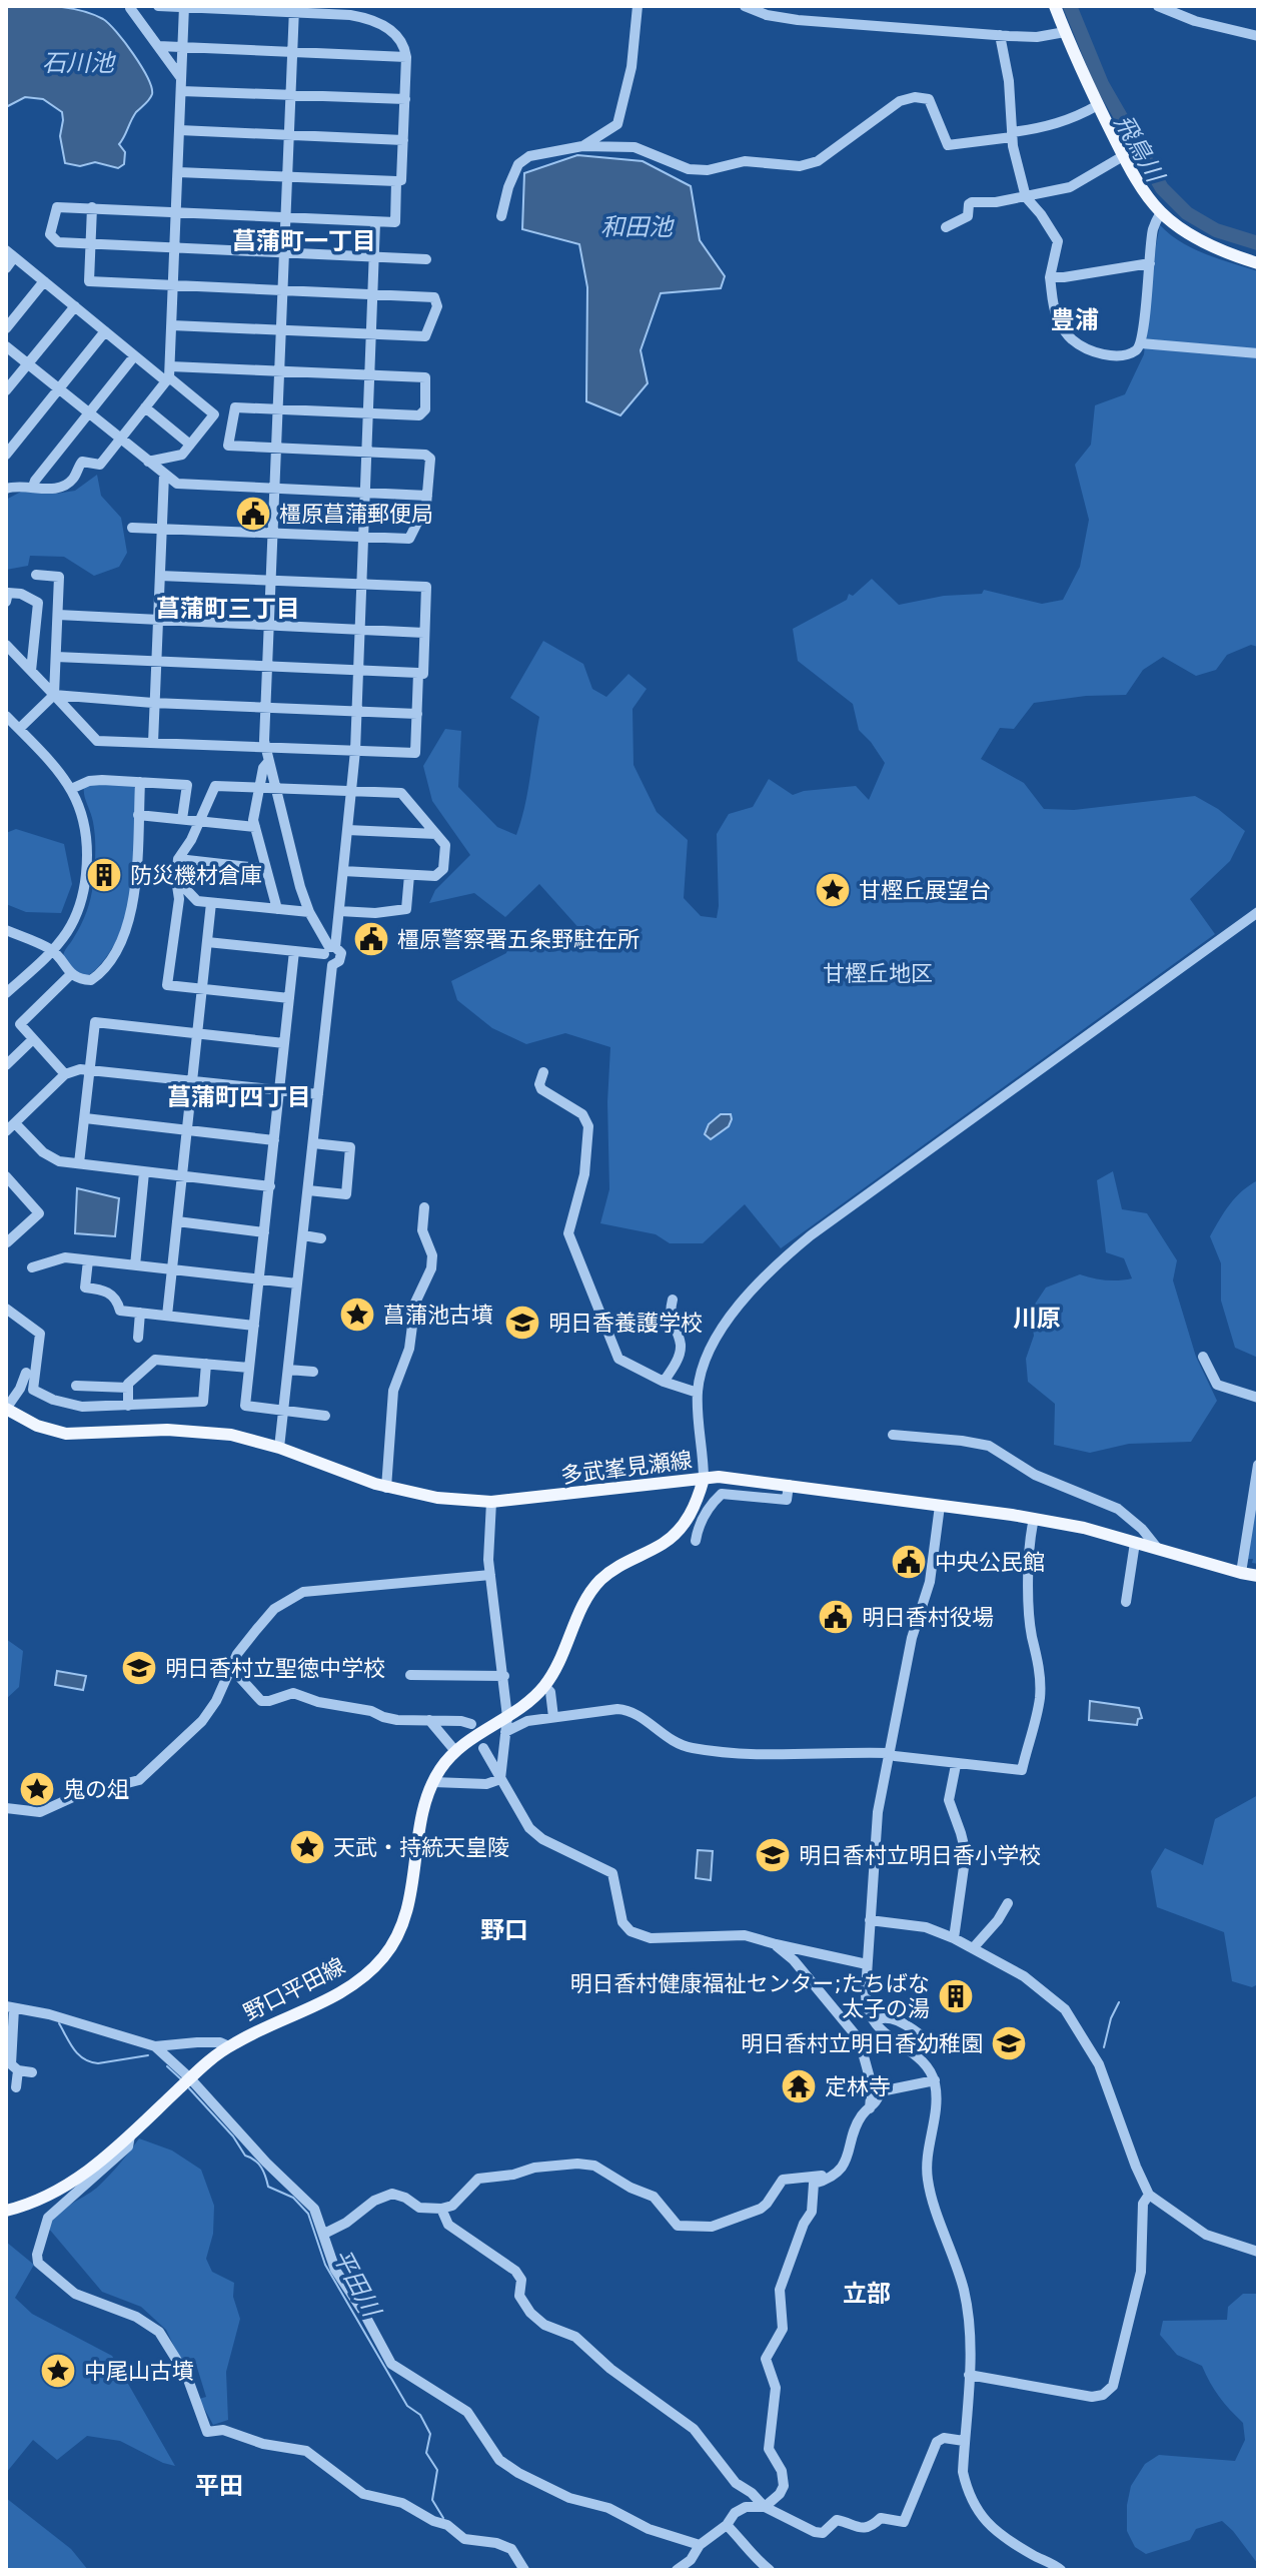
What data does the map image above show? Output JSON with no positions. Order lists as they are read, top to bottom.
{
  "streets": {
    "main road": ["多武峯見瀬線", "野口平田線"]
  },
  "crossings": [
    ["多武峯見瀬線", "野口平田線"]
  ],
  "districts": [
    "菖蒲町一丁目",
    "豊浦",
    "菖蒲町三丁目",
    "菖蒲町四丁目",
    "川原",
    "野口",
    "立部",
    "平田"
  ],
  "water": [
    "石川池",
    "飛鳥川",
    "和田池",
    "平田川"
  ],
  "parks": ["甘樫丘地区"],
  "places": {
    "public building": [
      "橿原菖蒲郵便局",
      "橿原警察署五条野駐在所",
      "中央公民館",
      "明日香村役場"
    ],
    "building": ["防災機材倉庫", "明日香村健康福祉センター;たちばな 太子の湯"],
    "place": [
      "甘樫丘展望台",
      "菖蒲池古墳",
      "鬼の俎",
      "天武・持統天皇陵",
      "中尾山古墳"
    ],
    "school or university": [
      "明日香養護学校",
      "明日香村立聖徳中学校",
      "明日香村立明日香小学校",
      "明日香村立明日香幼稚園"
    ],
    "temple": ["定林寺"]
  }
}
